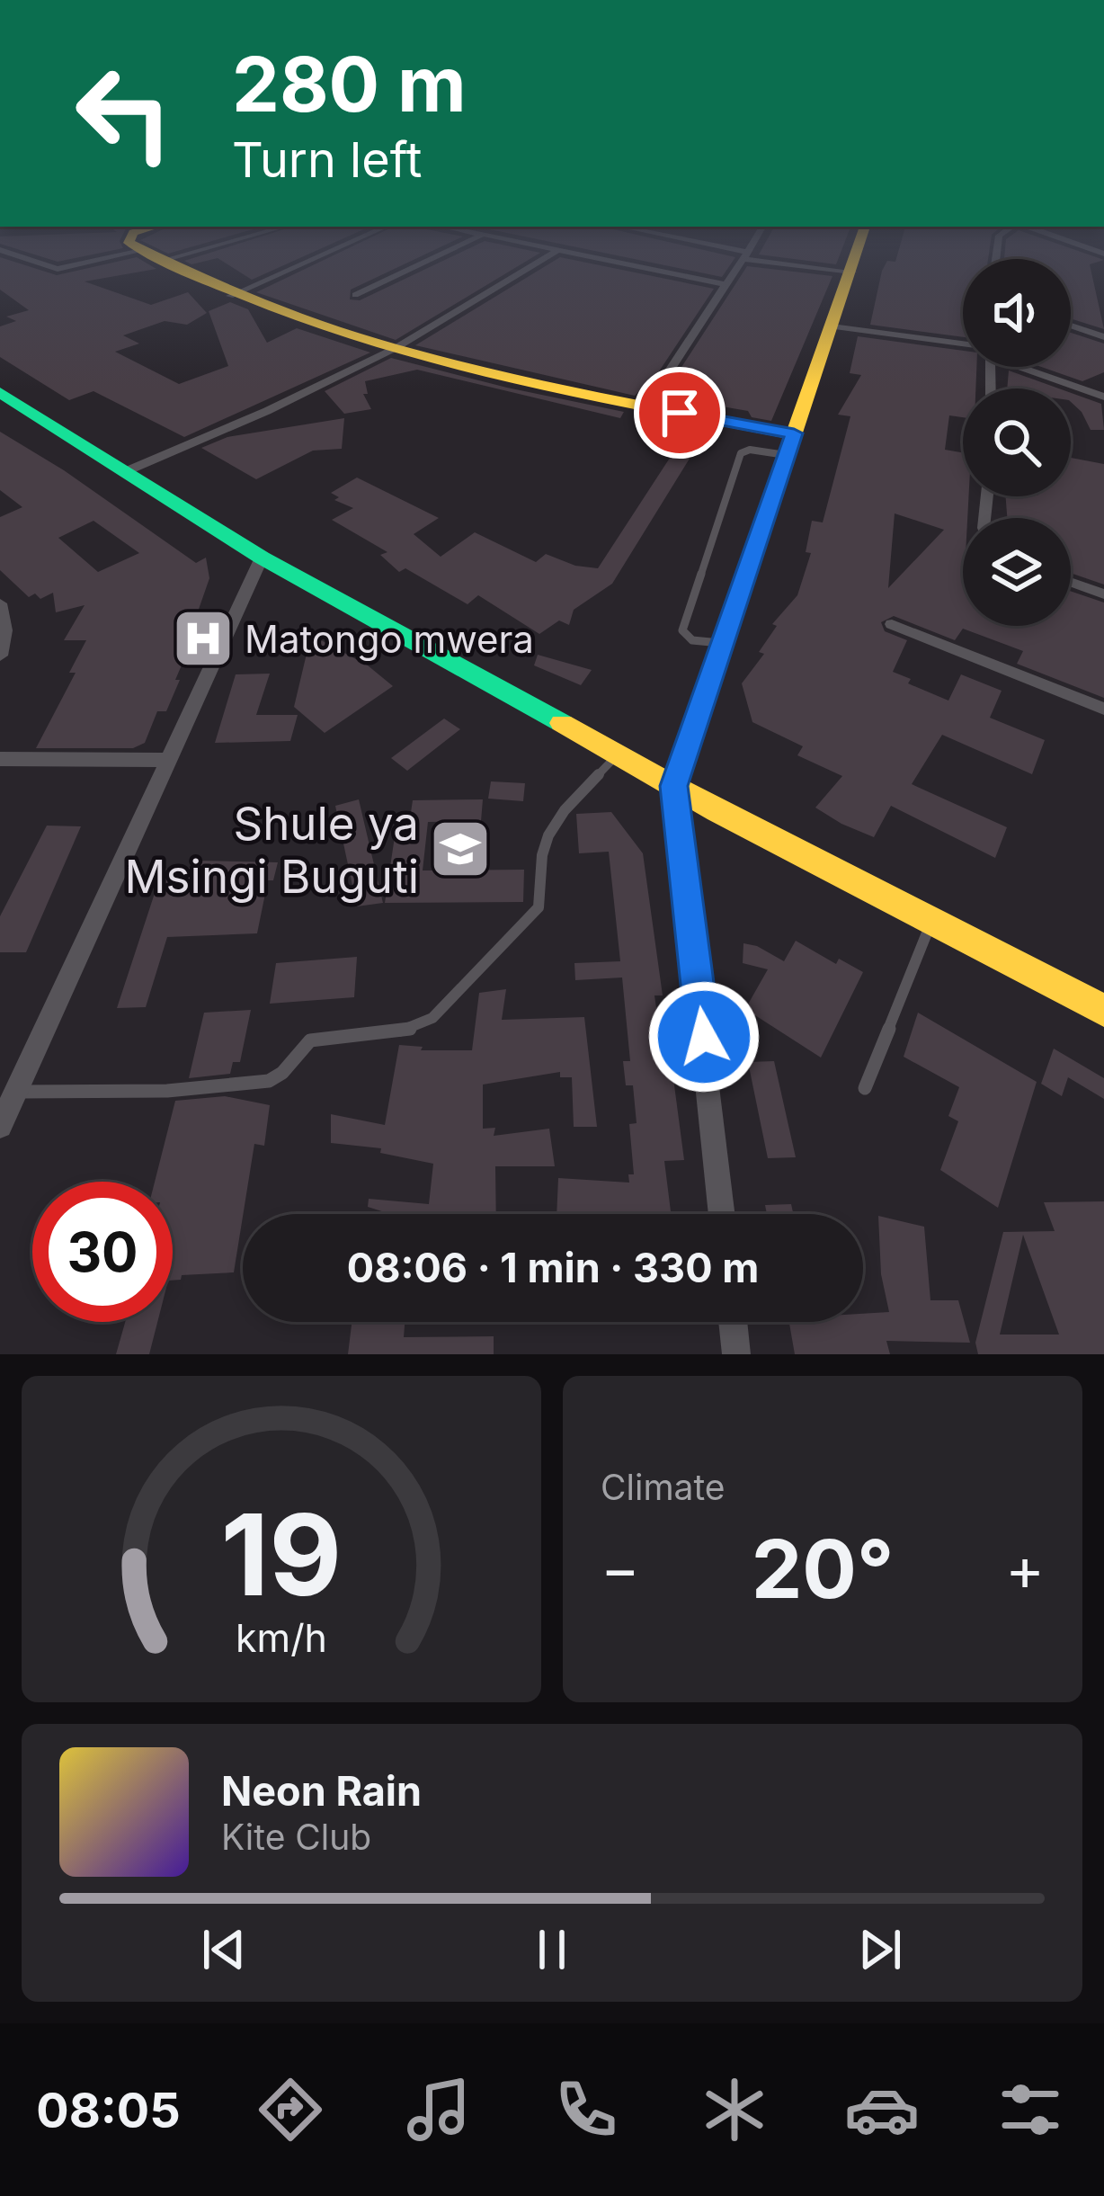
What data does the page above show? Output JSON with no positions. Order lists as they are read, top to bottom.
{
  "places": {
    "hospital": ["Matongo mwera"],
    "school or university": ["Shule ya Msingi Buguti"]
  },
  "page": {
    "turn": ["280 m", "Turn left"],
    "limit": "30",
    "trip": "08:06 · 1 min · 330 m",
    "tile": "Climate",
    "heat": ["−", "20°", "+"],
    "song": ["Neon Rain", "Kite Club"],
    "tabs": "08:05",
    "gauge": ["19", "km/h"]
  }
}
